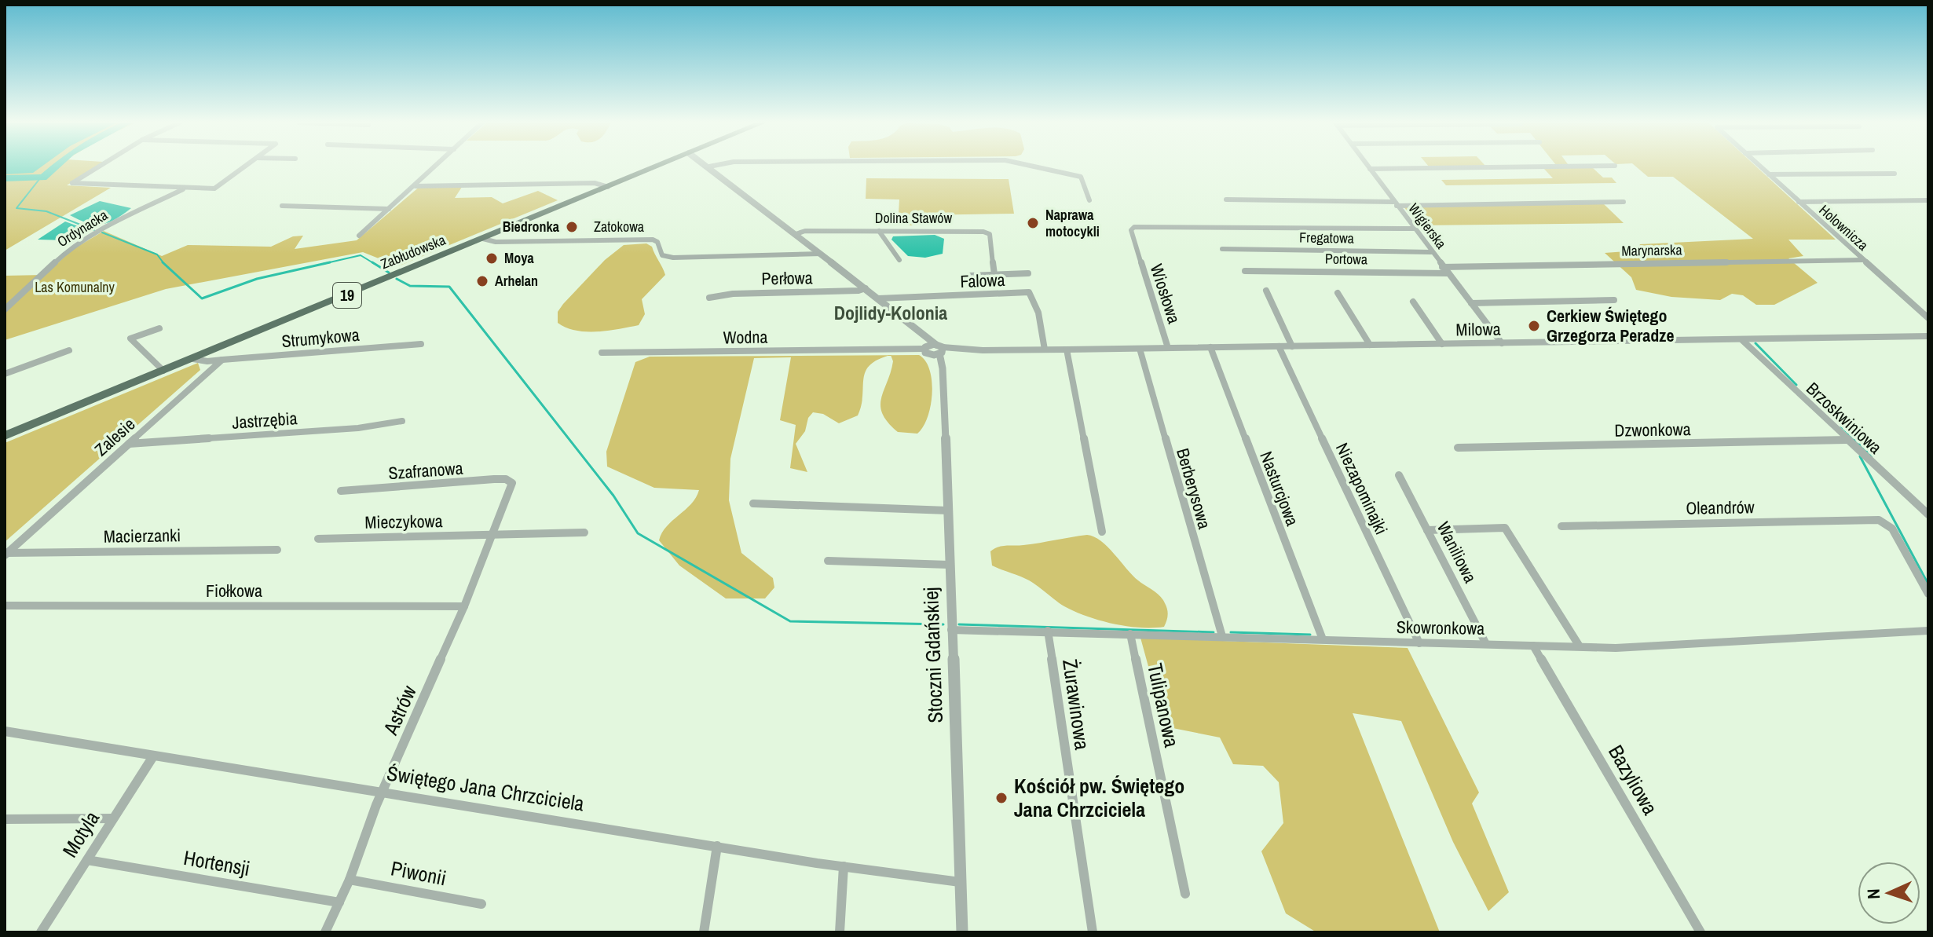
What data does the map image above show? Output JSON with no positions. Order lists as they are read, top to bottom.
{
  "streets": {
    "highway": ["Zabłudowska", "19"],
    "street": [
      "Dolina Stawów",
      "Wigierska",
      "Zatokowa",
      "Holownicza",
      "Ordynacka",
      "Fregatowa",
      "Marynarska",
      "Portowa",
      "Perłowa",
      "Falowa",
      "Wiosłowa",
      "Milowa",
      "Wodna",
      "Strumykowa",
      "Brzoskwiniowa",
      "Jastrzębia",
      "Dzwonkowa",
      "Zalesie",
      "Szafranowa",
      "Berberysowa",
      "Nasturcjowa",
      "Niezapominajki",
      "Oleandrów",
      "Mieczykowa",
      "Macierzanki",
      "Waniliowa",
      "Fiołkowa",
      "Skowronkowa",
      "Stoczni Gdańskiej",
      "Żurawinowa",
      "Tulipanowa",
      "Astrów",
      "Bazyliowa",
      "Świętego Jana Chrzciciela",
      "Motyla",
      "Hortensji",
      "Piwonii"
    ]
  },
  "crossings": [
    ["Dolina Stawów", "Stoczni Gdańskiej"],
    ["Wigierska", "Fregatowa"],
    ["Wigierska", "Marynarska"],
    ["Wigierska", "Portowa"],
    ["Wigierska", "Wiosłowa"],
    ["Wigierska", "Milowa"],
    ["Zatokowa", "Zabłudowska"],
    ["Zatokowa", "Stoczni Gdańskiej"],
    ["Holownicza", "Marynarska"],
    ["Perłowa", "Stoczni Gdańskiej"],
    ["Falowa", "Milowa"],
    ["Falowa", "Stoczni Gdańskiej"],
    ["Wiosłowa", "Milowa"],
    ["Milowa", "Wodna"],
    ["Milowa", "Brzoskwiniowa"],
    ["Milowa", "Berberysowa"],
    ["Milowa", "Nasturcjowa"],
    ["Milowa", "Niezapominajki"],
    ["Milowa", "Stoczni Gdańskiej"],
    ["Wodna", "Stoczni Gdańskiej"],
    ["Strumykowa", "Zalesie"],
    ["Brzoskwiniowa", "Dzwonkowa"],
    ["Jastrzębia", "Zalesie"],
    ["Zalesie", "Macierzanki"],
    ["Szafranowa", "Astrów"],
    ["Berberysowa", "Skowronkowa"],
    ["Nasturcjowa", "Skowronkowa"],
    ["Niezapominajki", "Skowronkowa"],
    ["Mieczykowa", "Astrów"],
    ["Waniliowa", "Skowronkowa"],
    ["Fiołkowa", "Astrów"],
    ["Skowronkowa", "Stoczni Gdańskiej"],
    ["Skowronkowa", "Żurawinowa"],
    ["Skowronkowa", "Tulipanowa"],
    ["Skowronkowa", "Bazyliowa"],
    ["Stoczni Gdańskiej", "Świętego Jana Chrzciciela"],
    ["Astrów", "Świętego Jana Chrzciciela"],
    ["Astrów", "Hortensji"],
    ["Astrów", "Piwonii"],
    ["Świętego Jana Chrzciciela", "Motyla"],
    ["Motyla", "Hortensji"]
  ],
  "districts": ["Dojlidy-Kolonia"],
  "parks": ["Las Komunalny"],
  "places": [
    "Naprawa motocykli",
    "Biedronka",
    "Moya",
    "Arhelan",
    "Cerkiew Świętego Grzegorza Peradze",
    "Kościół pw. Świętego Jana Chrzciciela"
  ],
  "north": "left"
}
